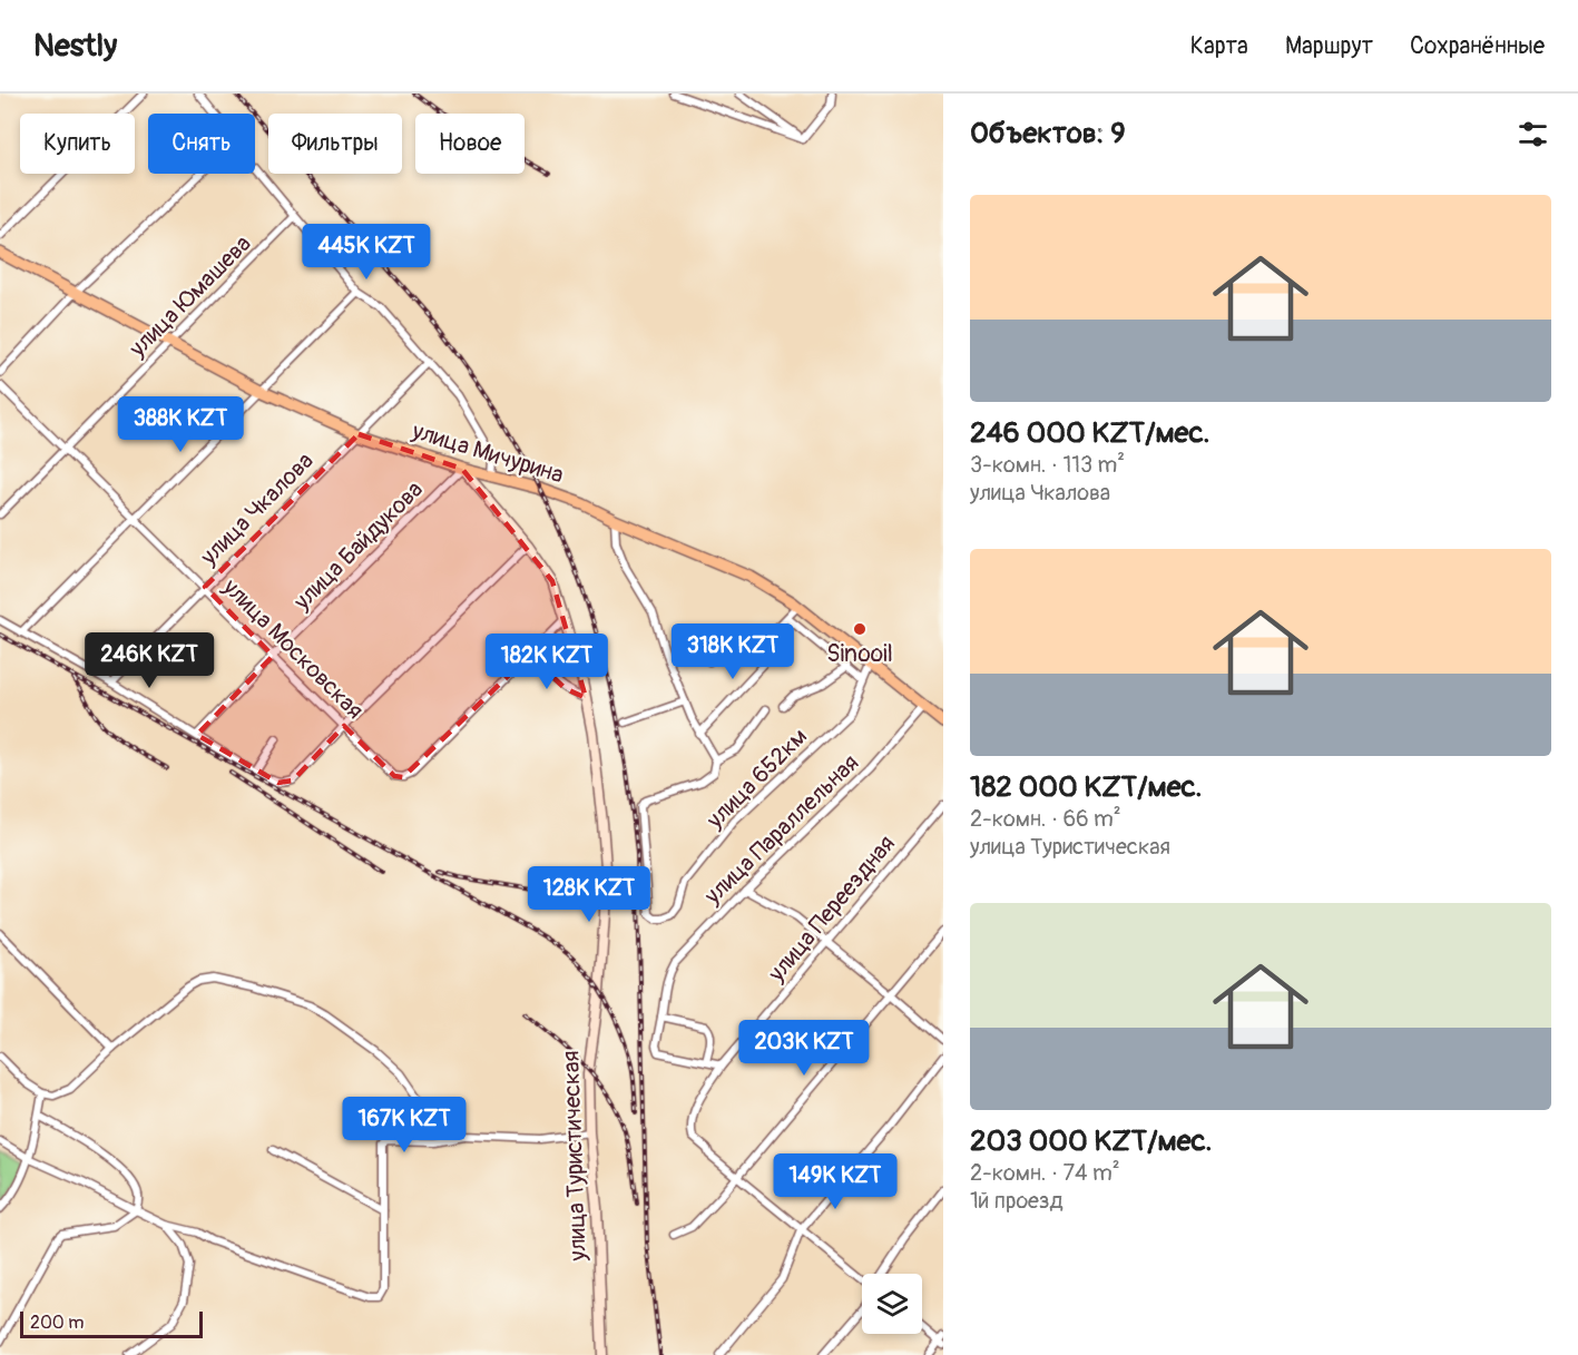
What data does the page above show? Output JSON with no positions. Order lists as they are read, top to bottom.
{
  "streets": {
    "main road": ["улица Мичурина"],
    "street": [
      "улица Юмашева",
      "улица Чкалова",
      "улица Байдукова",
      "улица Московская",
      "улица 652км",
      "улица Параллельная",
      "улица Переездная",
      "улица Туристическая"
    ]
  },
  "crossings": [
    ["улица Юмашева", "улица Мичурина"],
    ["улица Юмашева", "улица Московская"],
    ["улица Мичурина", "улица Чкалова"],
    ["улица Мичурина", "улица Байдукова"],
    ["улица Мичурина", "улица 652км"],
    ["улица Мичурина", "улица Параллельная"],
    ["улица Мичурина", "улица Туристическая"],
    ["улица Чкалова", "улица Московская"],
    ["улица Байдукова", "улица Московская"],
    ["улица Байдукова", "улица Туристическая"],
    ["улица Московская", "улица Туристическая"]
  ],
  "places": ["Sinooil"],
  "scale_bar": "200 m",
  "page": {
    "header": "Nestly",
    "nav": ["Карта", "Маршрут", "Сохранённые"],
    "heading": "Объектов: 9",
    "chip": [
      "Купить",
      "Снять",
      "Фильтры",
      "Новое"
    ],
    "list": [
      {
        "name": "246 000 KZT/мес.",
        "note": "3-комн. · 113 m² · улица Чкалова"
      },
      {
        "name": "182 000 KZT/мес.",
        "note": "2-комн. · 66 m² · улица Туристическая"
      },
      {
        "name": "203 000 KZT/мес.",
        "note": "2-комн. · 74 m² · 1й проезд"
      }
    ],
    "price": [
      "445K KZT",
      "388K KZT",
      "318K KZT",
      "246K KZT",
      "182K KZT",
      "128K KZT",
      "203K KZT",
      "167K KZT",
      "149K KZT"
    ],
    "scale": "200 m"
  }
}
